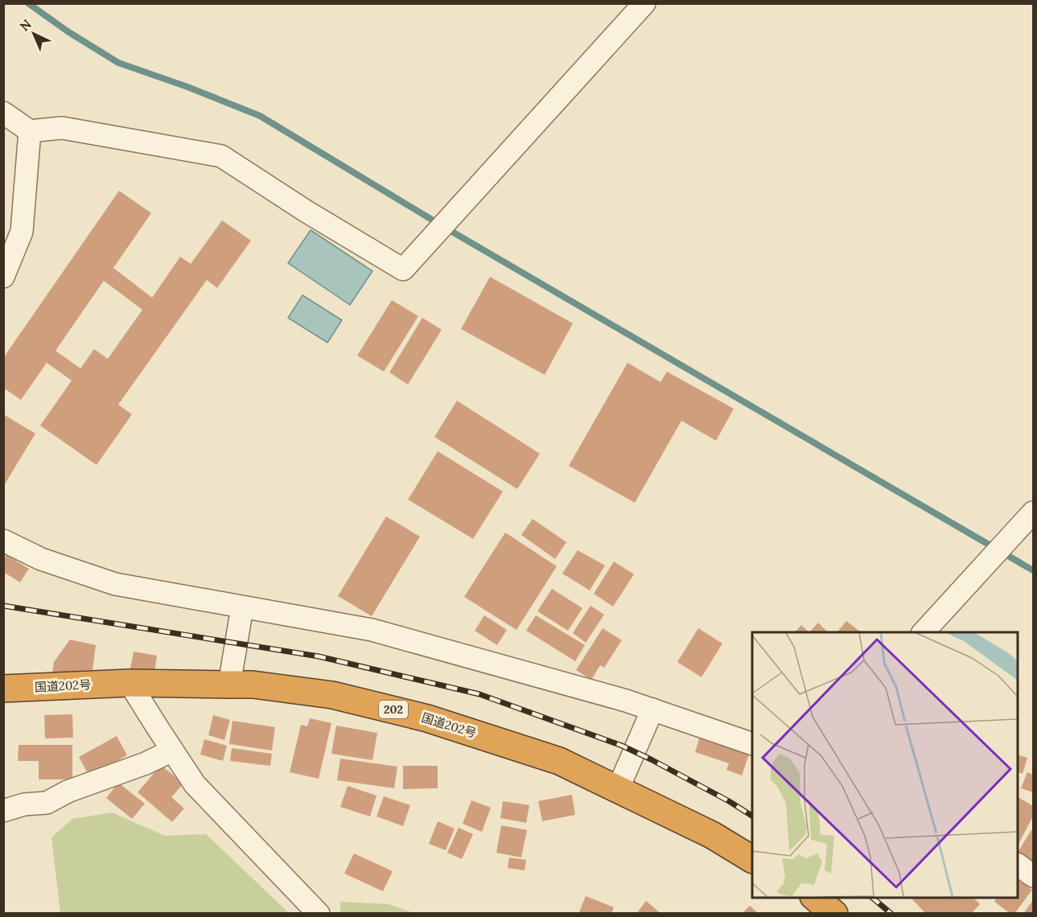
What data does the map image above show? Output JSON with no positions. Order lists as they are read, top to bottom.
{
  "streets": {
    "highway": ["国道202号", "202"]
  },
  "north": "top left"
}
